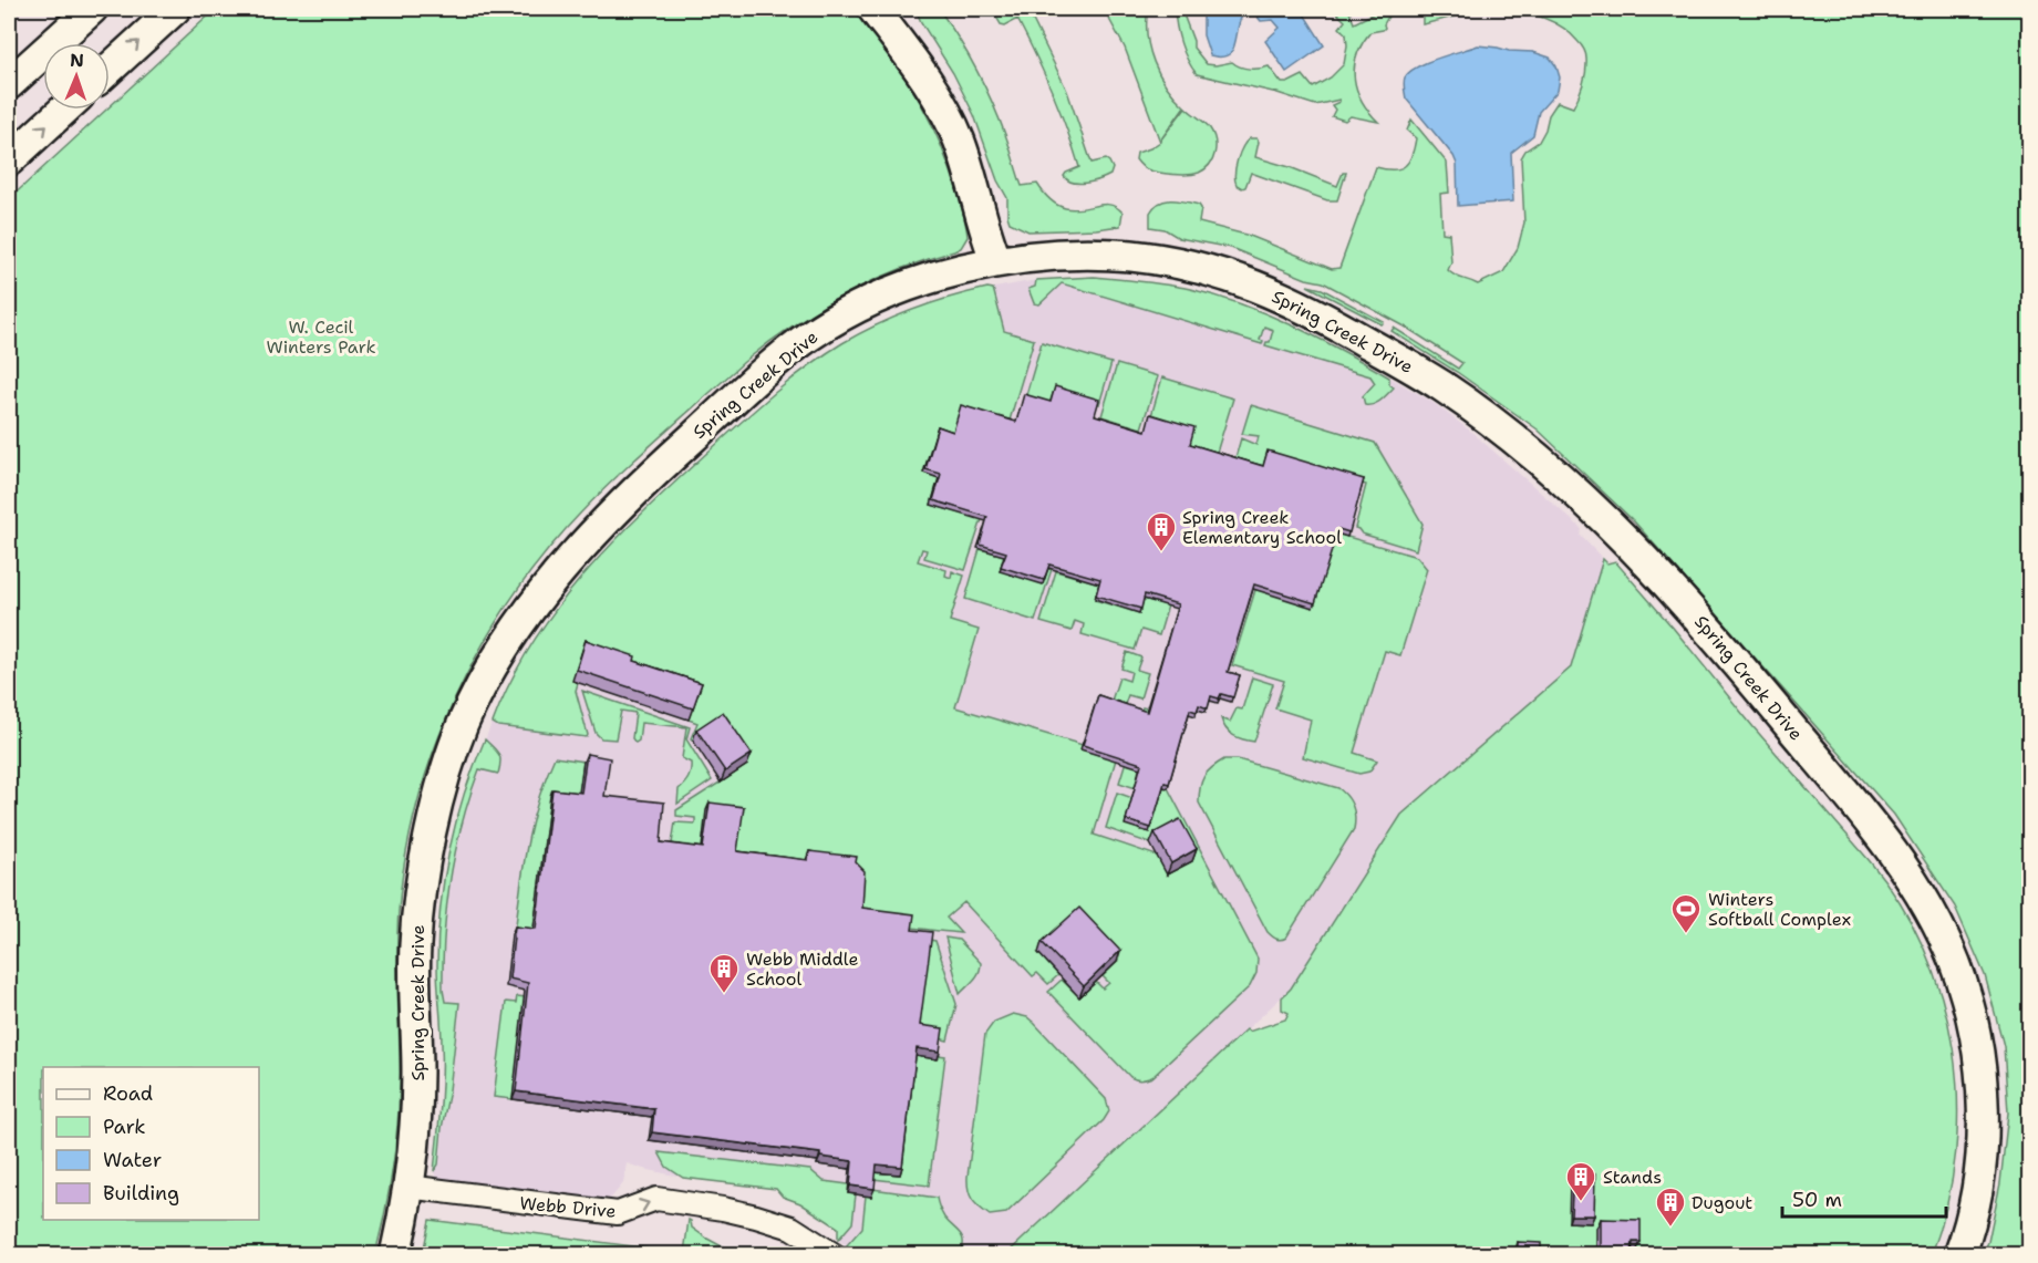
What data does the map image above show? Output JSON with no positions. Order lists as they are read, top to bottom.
{
  "streets": {
    "street": ["Spring Creek Drive", "Webb Drive"]
  },
  "crossings": [
    ["Spring Creek Drive", "Webb Drive"]
  ],
  "one_way": ["Webb Drive"],
  "parks": ["W. Cecil Winters Park"],
  "places": {
    "building": [
      "Spring Creek Elementary School",
      "Webb Middle School",
      "Stands",
      "Dugout"
    ],
    "sports": ["Winters Softball Complex"]
  },
  "legend": [
    "Road",
    "Park",
    "Water",
    "Building"
  ],
  "scale_bar": "50 m",
  "north": "top"
}
